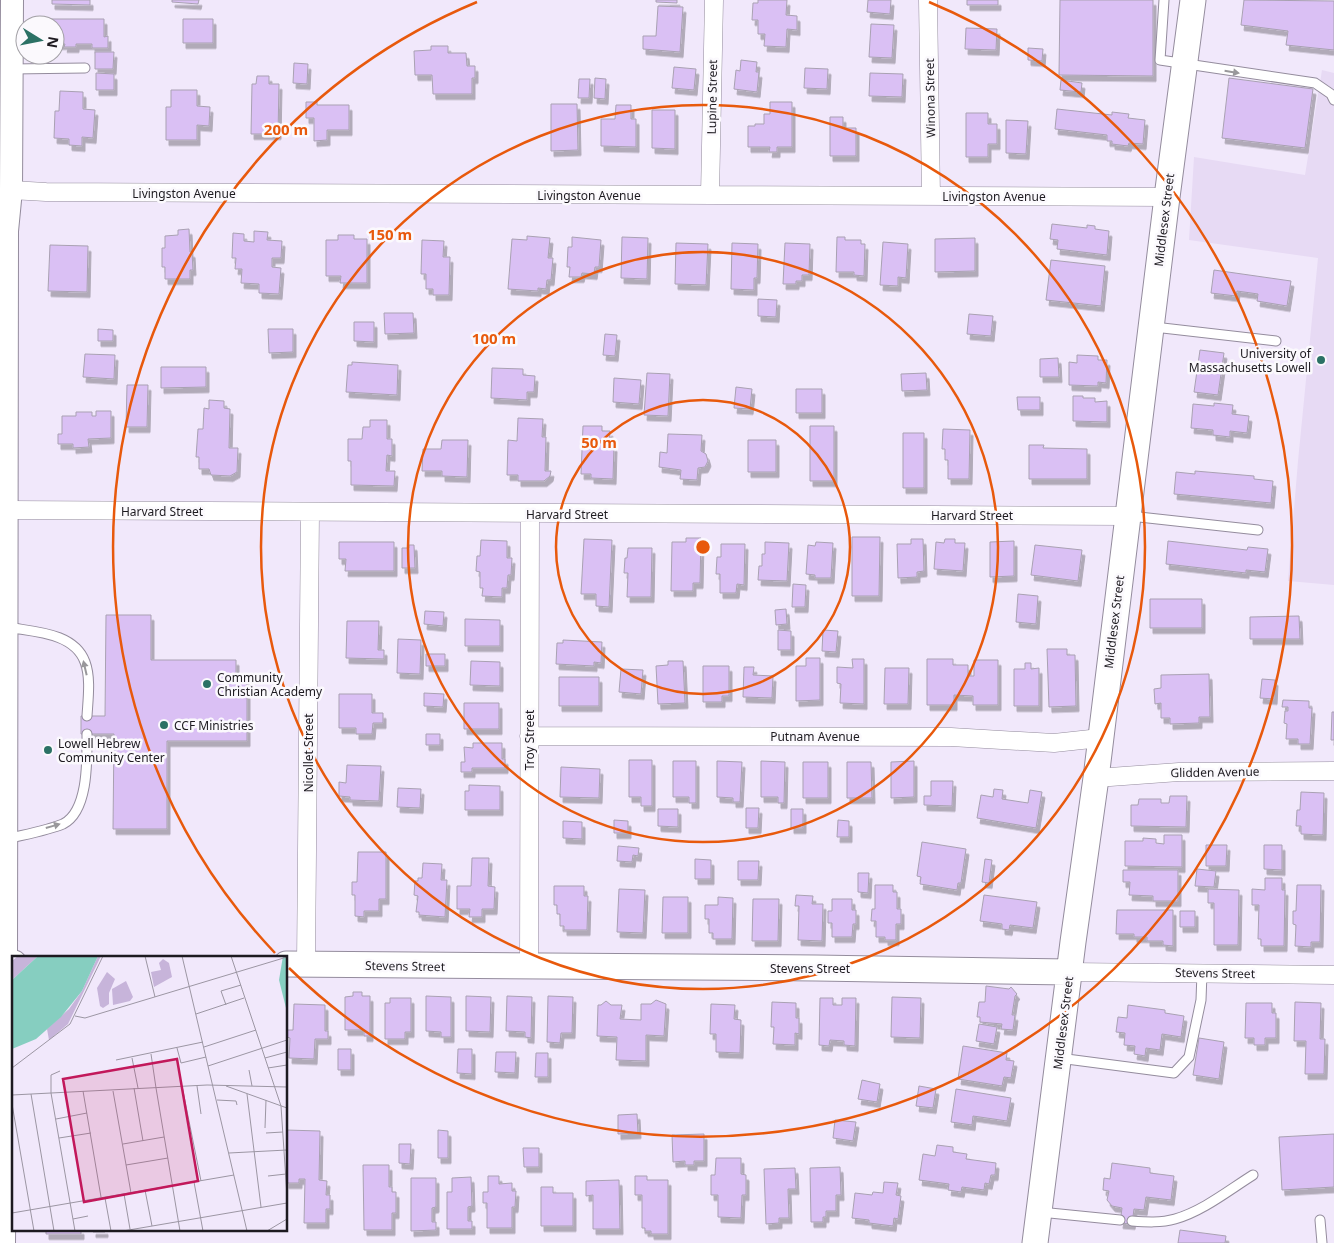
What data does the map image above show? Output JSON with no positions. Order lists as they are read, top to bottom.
{
  "streets": {
    "main road": ["Middlesex Street", "Stevens Street"],
    "street": [
      "Lupine Street",
      "Winona Street",
      "Livingston Avenue",
      "Harvard Street",
      "Putnam Avenue",
      "Troy Street",
      "Nicollet Street",
      "Glidden Avenue"
    ]
  },
  "crossings": [
    ["Lupine Street", "Livingston Avenue"],
    ["Winona Street", "Livingston Avenue"],
    ["Livingston Avenue", "Middlesex Street"],
    ["Middlesex Street", "Harvard Street"],
    ["Middlesex Street", "Putnam Avenue"],
    ["Middlesex Street", "Glidden Avenue"],
    ["Middlesex Street", "Stevens Street"],
    ["Harvard Street", "Troy Street"],
    ["Harvard Street", "Nicollet Street"],
    ["Putnam Avenue", "Troy Street"],
    ["Troy Street", "Stevens Street"],
    ["Nicollet Street", "Stevens Street"]
  ],
  "places": [
    "University of Massachusetts Lowell",
    "Community Christian Academy",
    "CCF Ministries",
    "Lowell Hebrew Community Center"
  ],
  "north": "right",
  "rings": [
    "200 m",
    "150 m",
    "100 m",
    "50 m"
  ]
}
